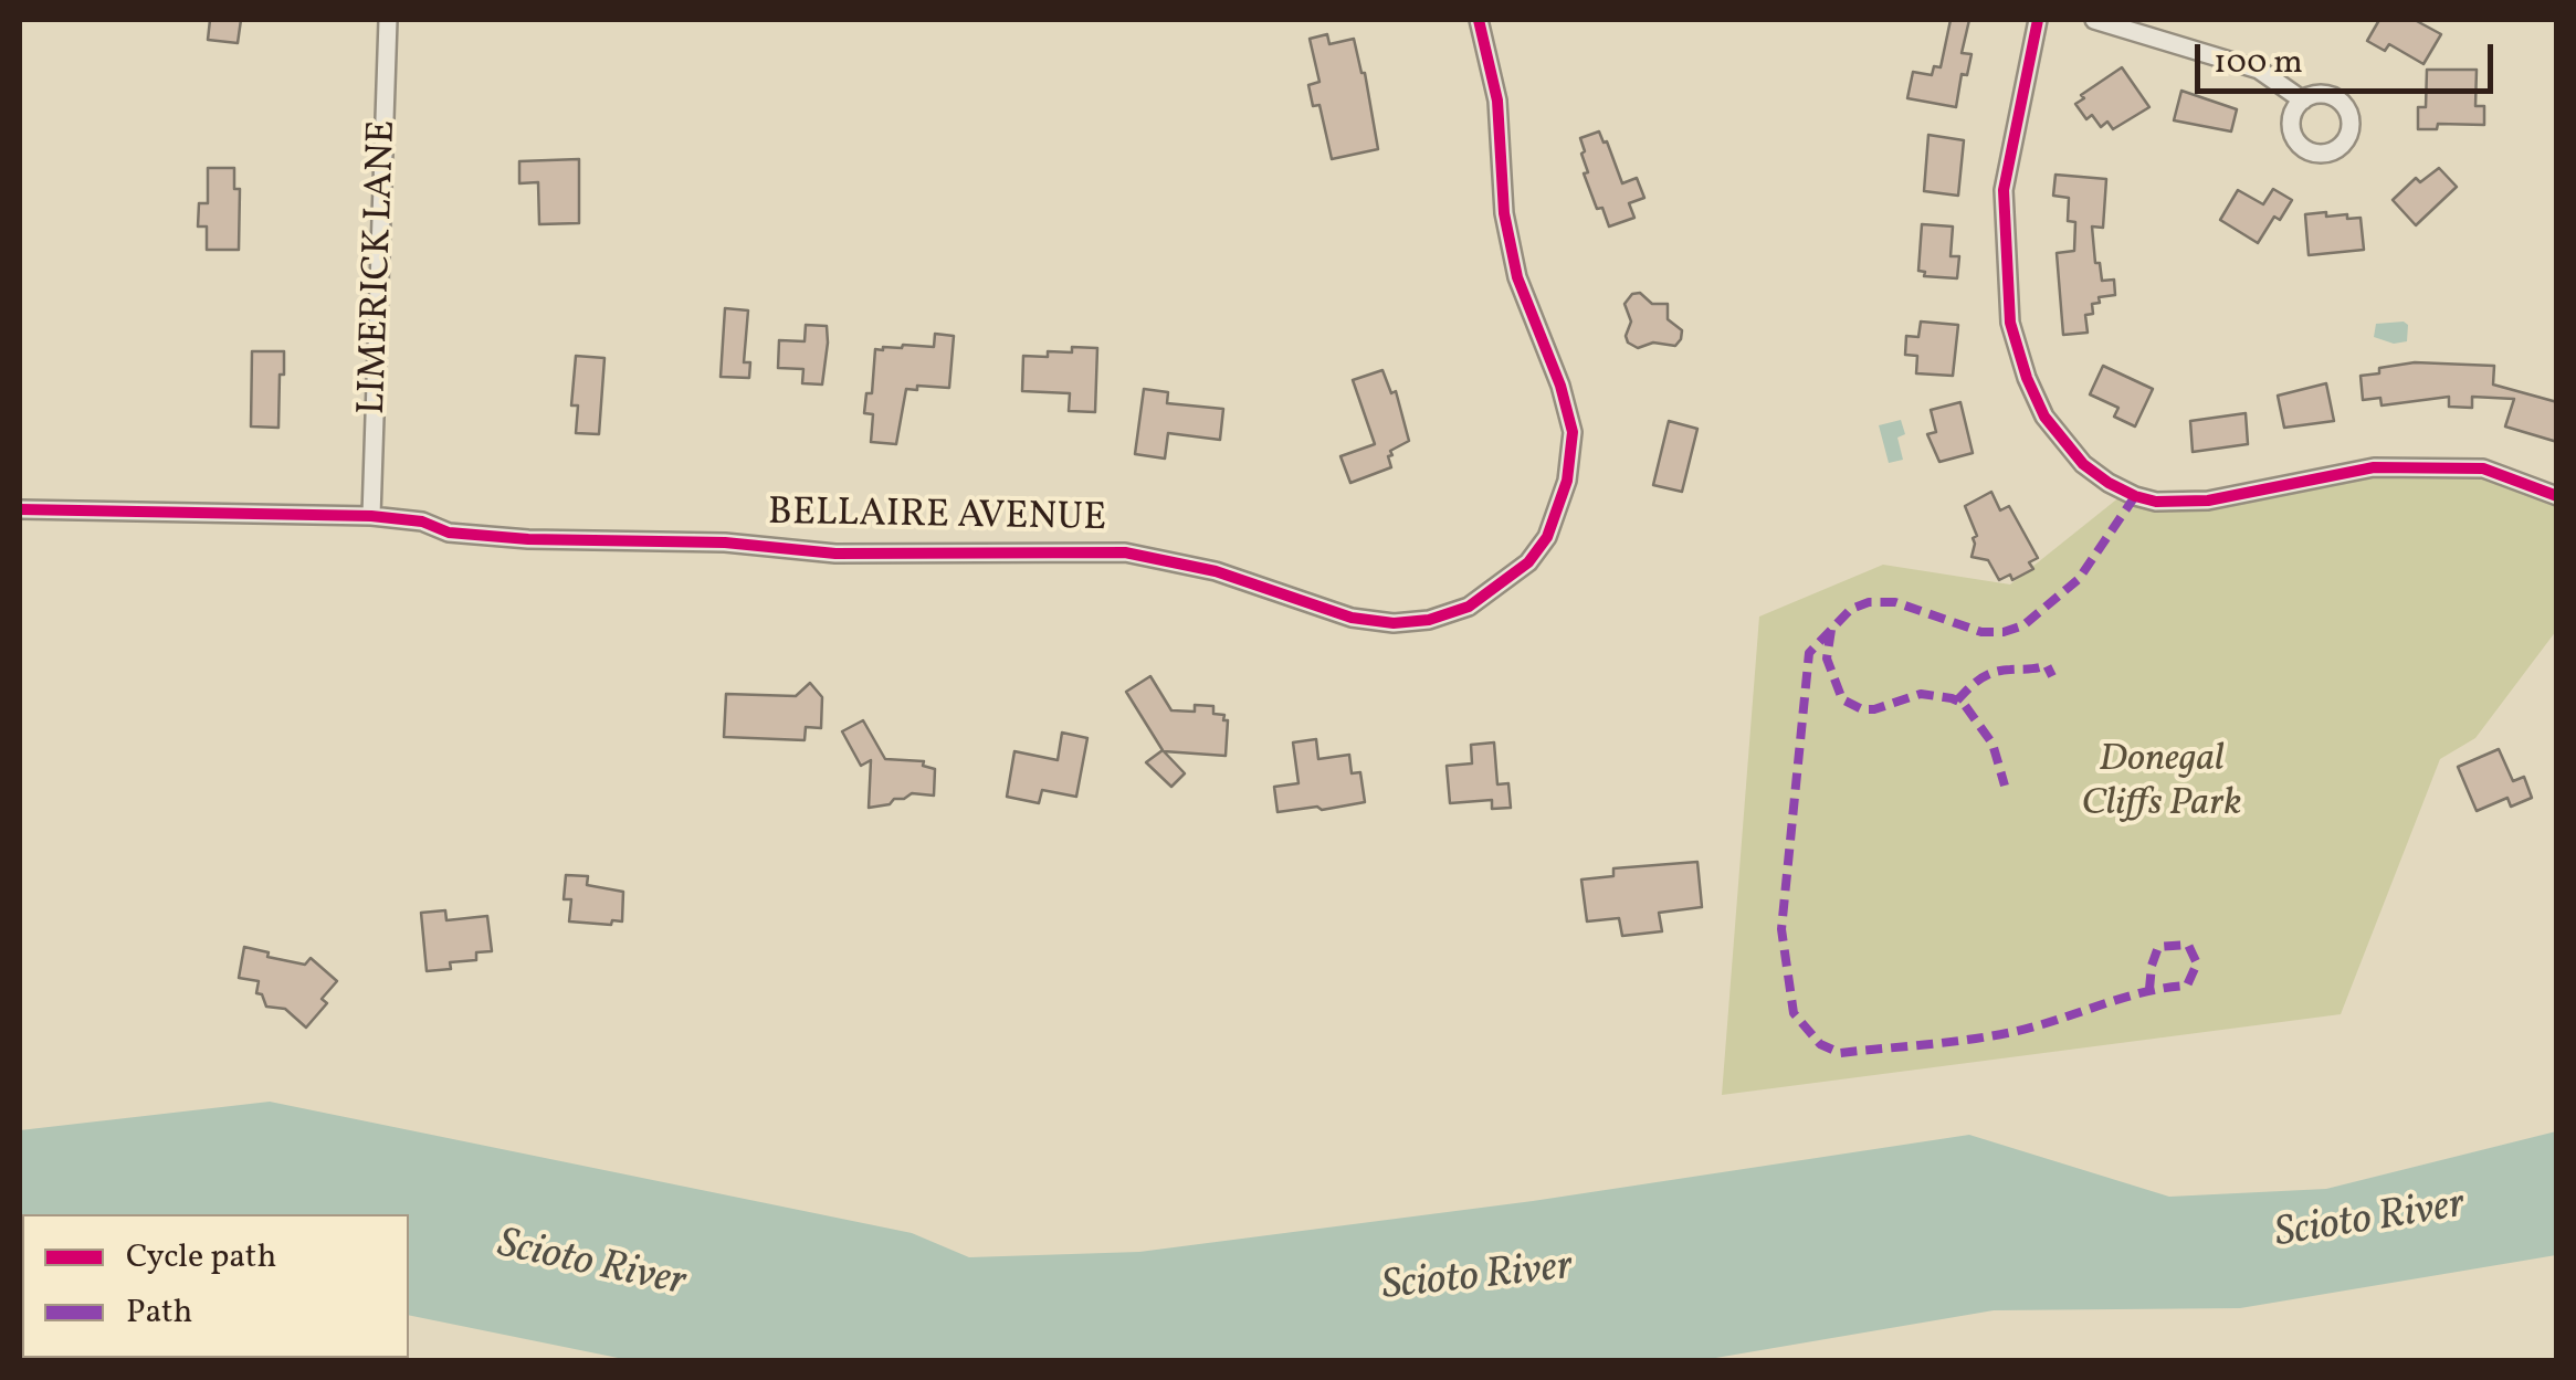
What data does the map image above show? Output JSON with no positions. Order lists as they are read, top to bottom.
{
  "streets": {
    "street": ["LIMERICK LANE", "BELLAIRE AVENUE"]
  },
  "crossings": [
    ["LIMERICK LANE", "BELLAIRE AVENUE"]
  ],
  "water": ["Scioto River"],
  "parks": ["Donegal Cliffs Park"],
  "legend": ["Cycle path", "Path"],
  "scale_bar": "100 m"
}
